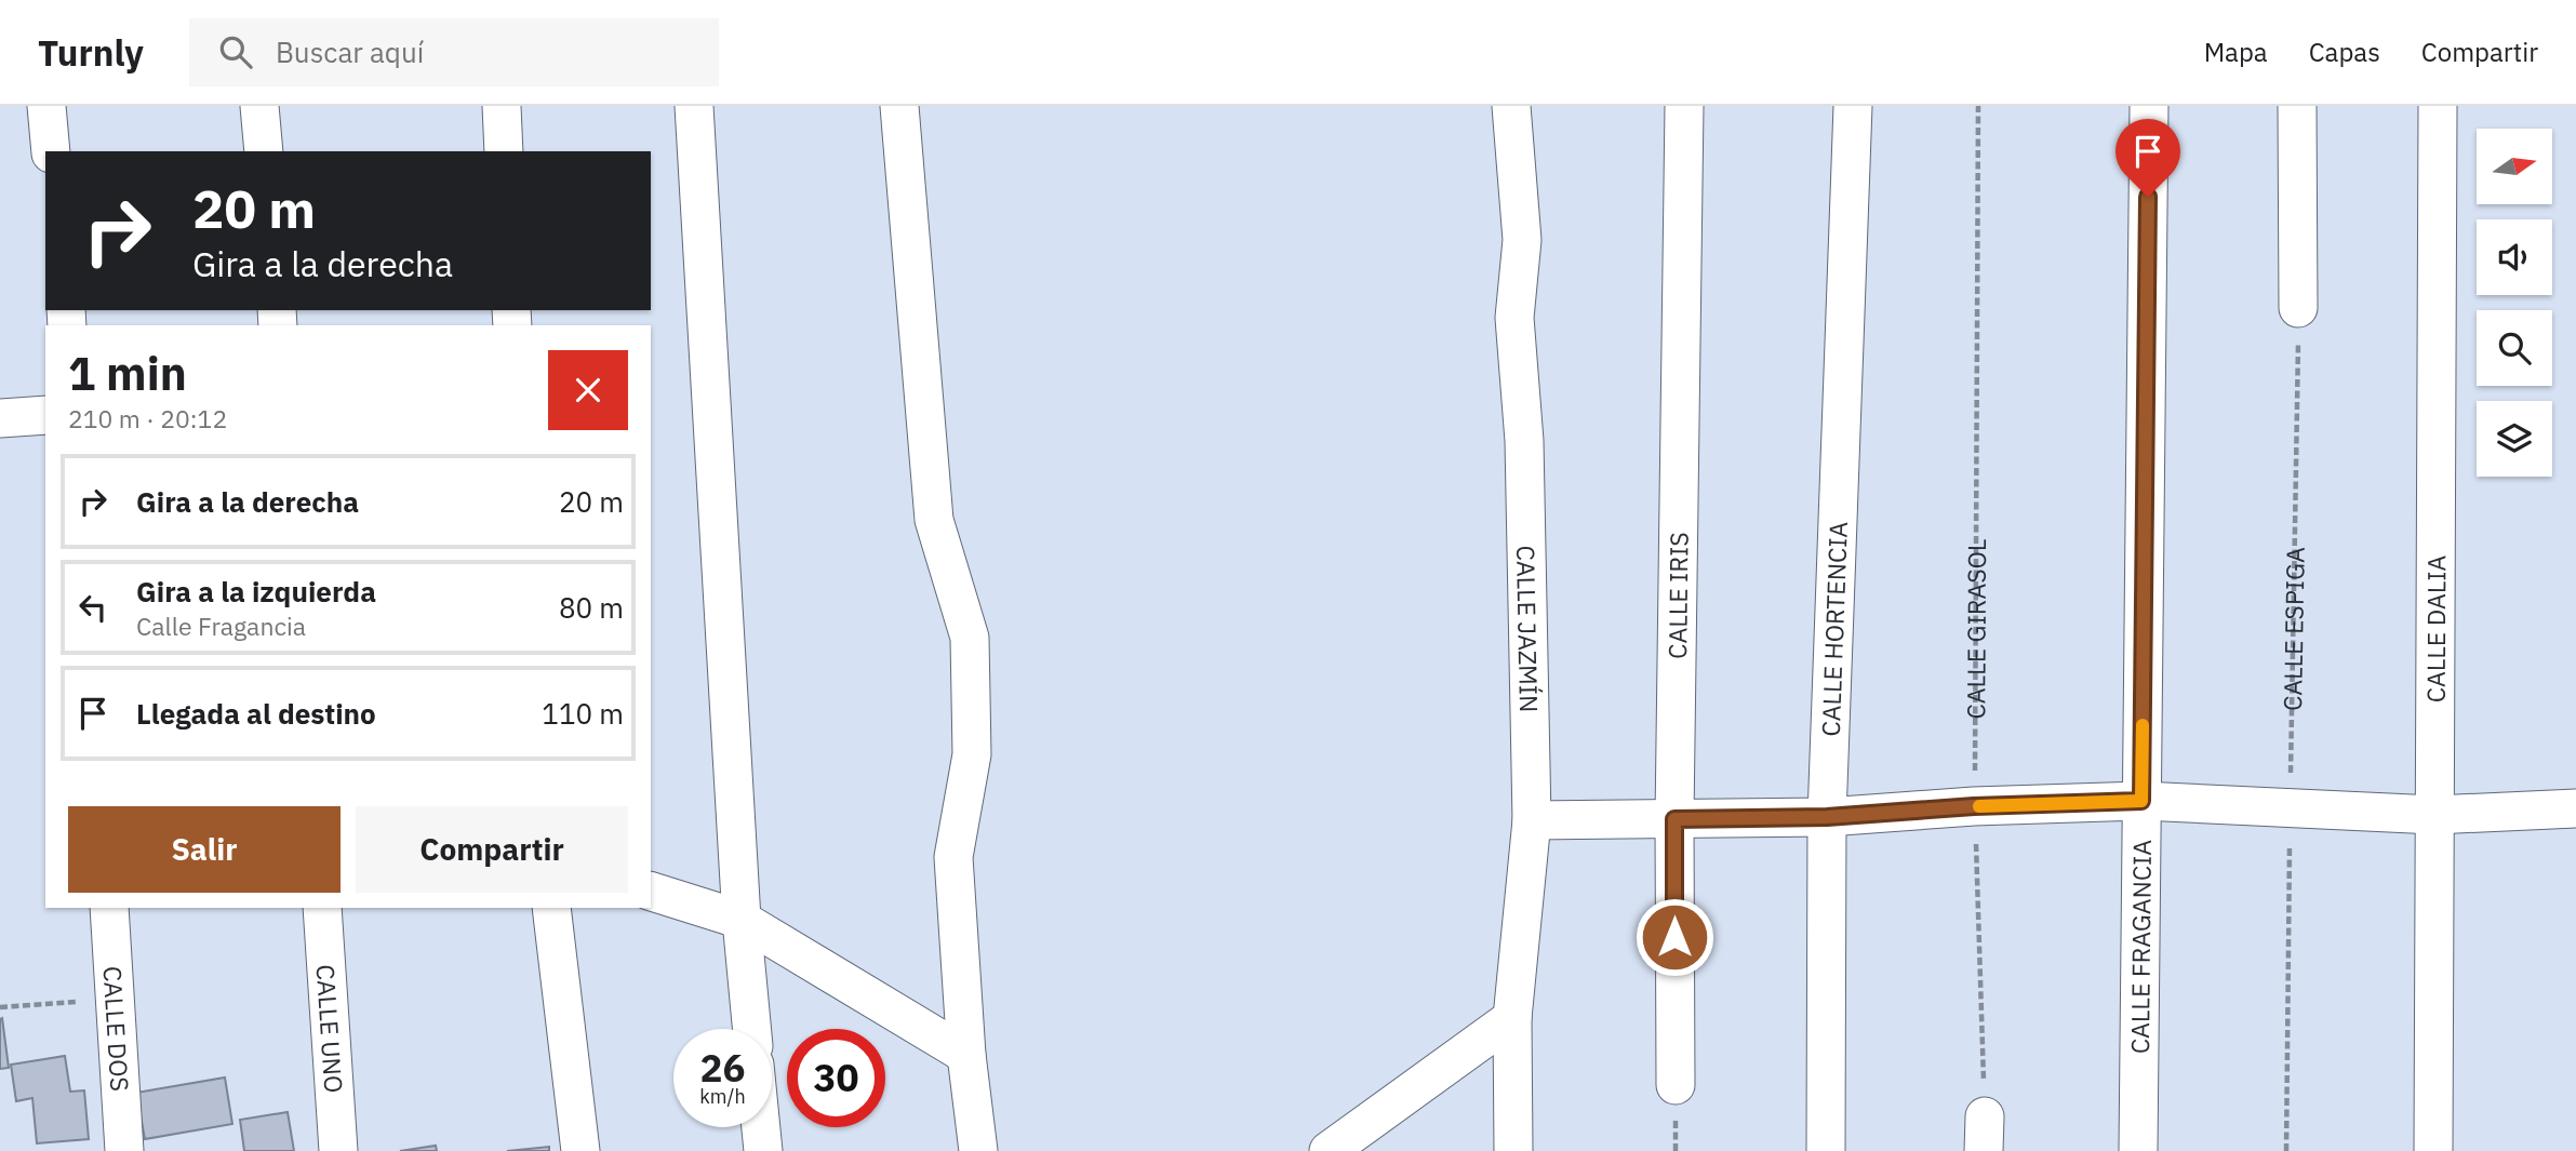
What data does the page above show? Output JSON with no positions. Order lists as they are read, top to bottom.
{
  "streets": {
    "street": [
      "CALLE IRIS",
      "CALLE JAZMÍN",
      "CALLE HORTENCIA",
      "CALLE DALIA",
      "CALLE FRAGANCIA",
      "CALLE DOS",
      "CALLE UNO"
    ],
    "path": ["CALLE ESPIGA", "CALLE GIRASOL"]
  },
  "north": "right",
  "page": {
    "header": "Turnly",
    "search": "Buscar aquí",
    "nav": ["Mapa", "Capas", "Compartir"],
    "turn": ["20 m", "Gira a la derecha"],
    "heading": ["1 min", "210 m · 20:12"],
    "list": [
      {
        "name": "Gira a la derecha",
        "value": "20 m"
      },
      {
        "name": "Gira a la izquierda",
        "note": "Calle Fragancia",
        "value": "80 m"
      },
      {
        "name": "Llegada al destino",
        "value": "110 m"
      }
    ],
    "buttons": ["Salir", "Compartir"],
    "speed": "26 km/h",
    "limit": "30"
  }
}
